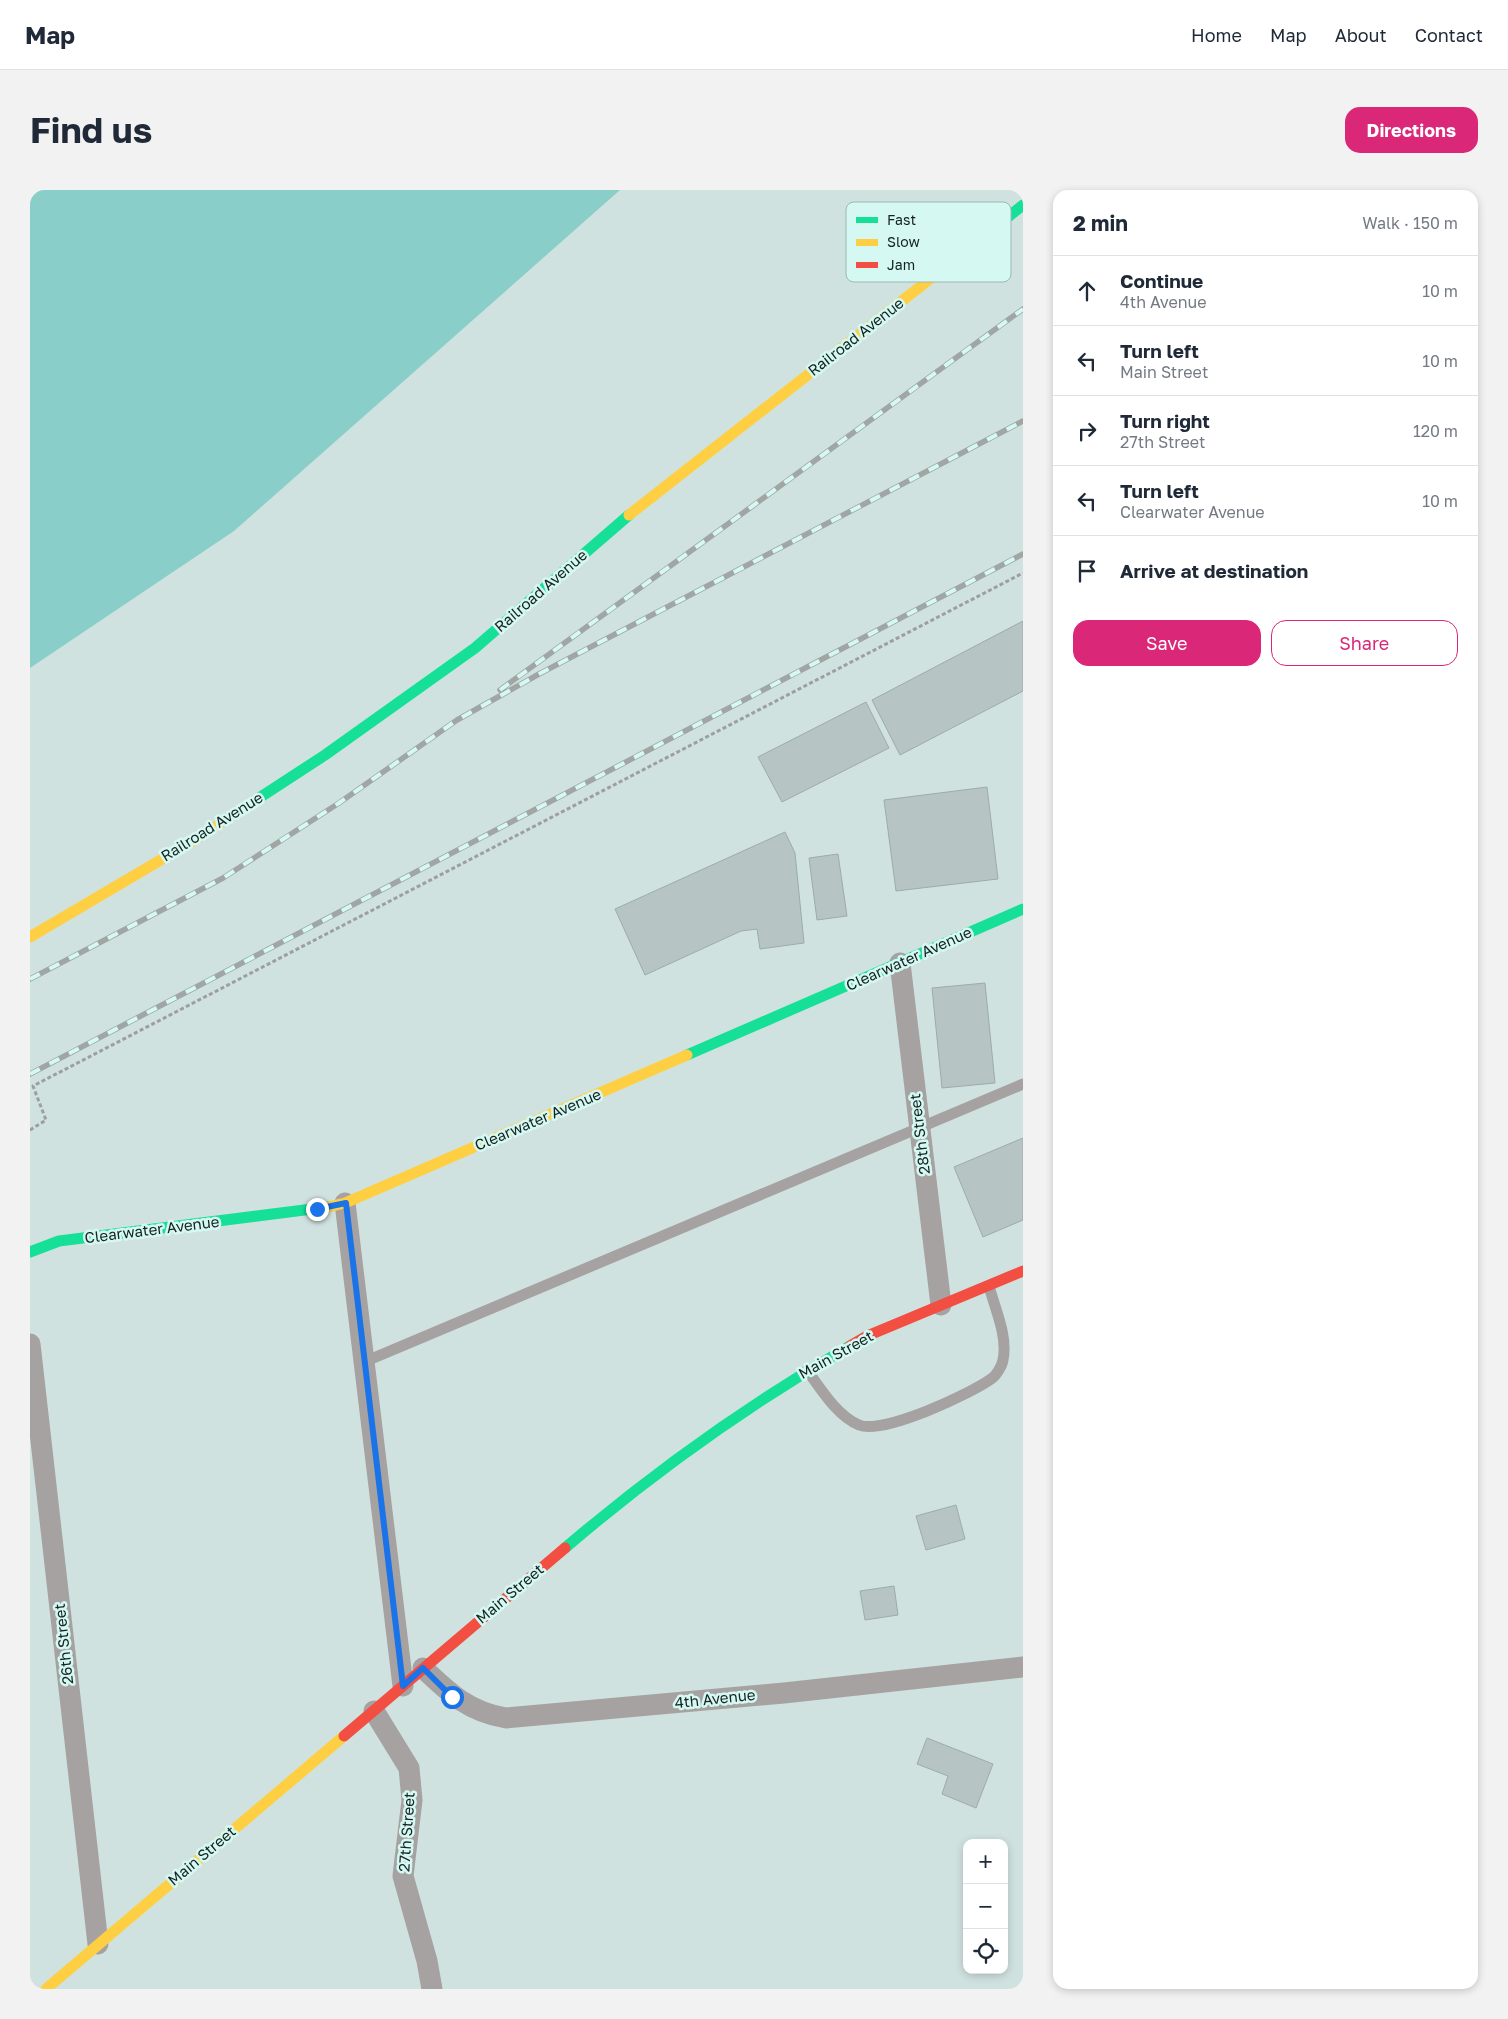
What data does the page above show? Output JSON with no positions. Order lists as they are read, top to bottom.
{
  "streets": {
    "street": [
      "Railroad Avenue",
      "Clearwater Avenue",
      "28th Street",
      "Main Street",
      "26th Street",
      "4th Avenue",
      "27th Street"
    ]
  },
  "crossings": [
    ["Clearwater Avenue", "28th Street"],
    ["28th Street", "Main Street"],
    ["Main Street", "26th Street"],
    ["Main Street", "4th Avenue"],
    ["Main Street", "27th Street"]
  ],
  "legend": ["Fast", "Slow", "Jam"],
  "page": {
    "header": "Map",
    "nav": [
      "Home",
      "Map",
      "About",
      "Contact"
    ],
    "buttons": [
      "Directions",
      ["Save", "Share"]
    ],
    "title": "Find us",
    "heading": ["2 min", "Walk · 150 m"],
    "list": [
      ["Continue", "4th Avenue", "10 m"],
      ["Turn left", "Main Street", "10 m"],
      ["Turn right", "27th Street", "120 m"],
      ["Turn left", "Clearwater Avenue", "10 m"],
      "Arrive at destination"
    ],
    "map_buttons": ["+", "−"]
  }
}
